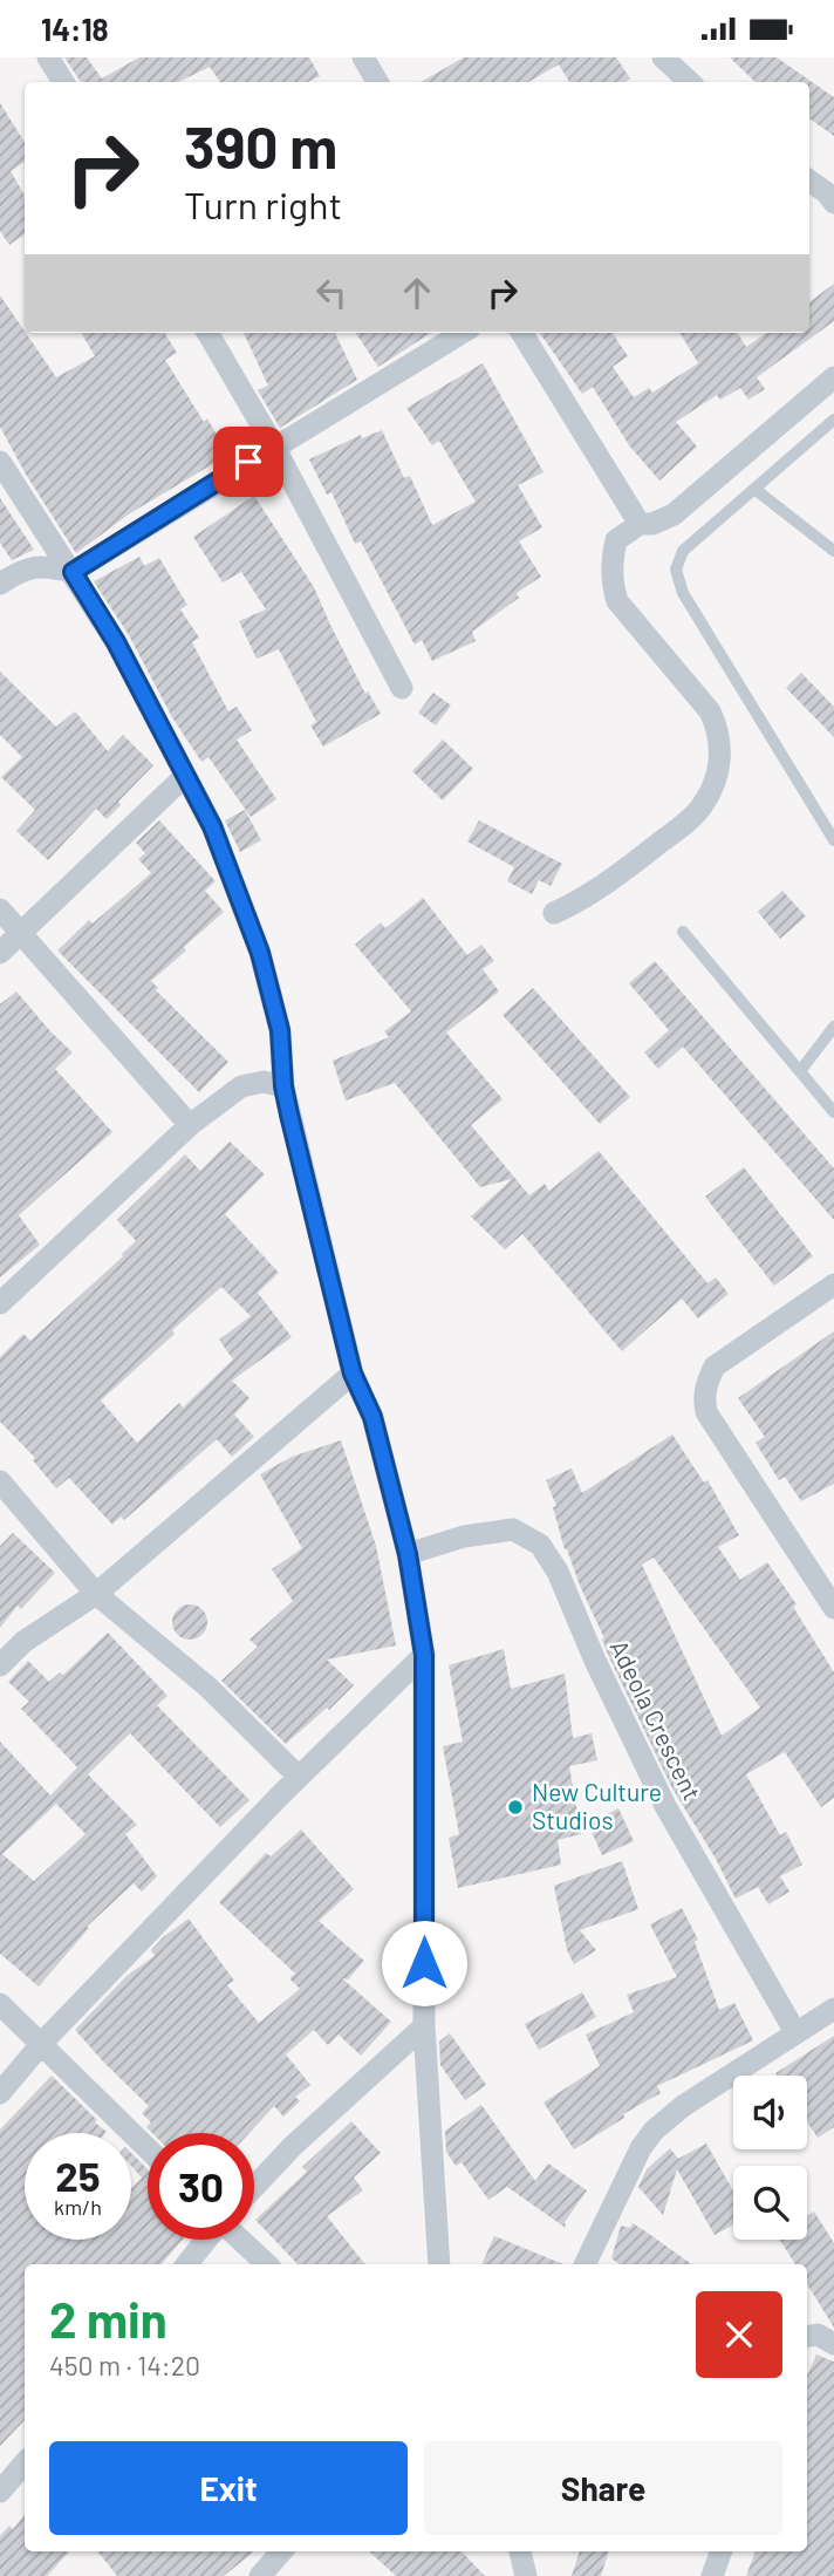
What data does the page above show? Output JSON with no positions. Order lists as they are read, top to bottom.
{
  "streets": {
    "street": ["Adeola Crescent"]
  },
  "places": ["New Culture Studios"],
  "page": {
    "status": "14:18",
    "turn": ["390 m", "Turn right"],
    "speed": "25 km/h",
    "limit": "30",
    "heading": ["2 min", "450 m · 14:20"],
    "buttons": ["Exit", "Share"]
  }
}
